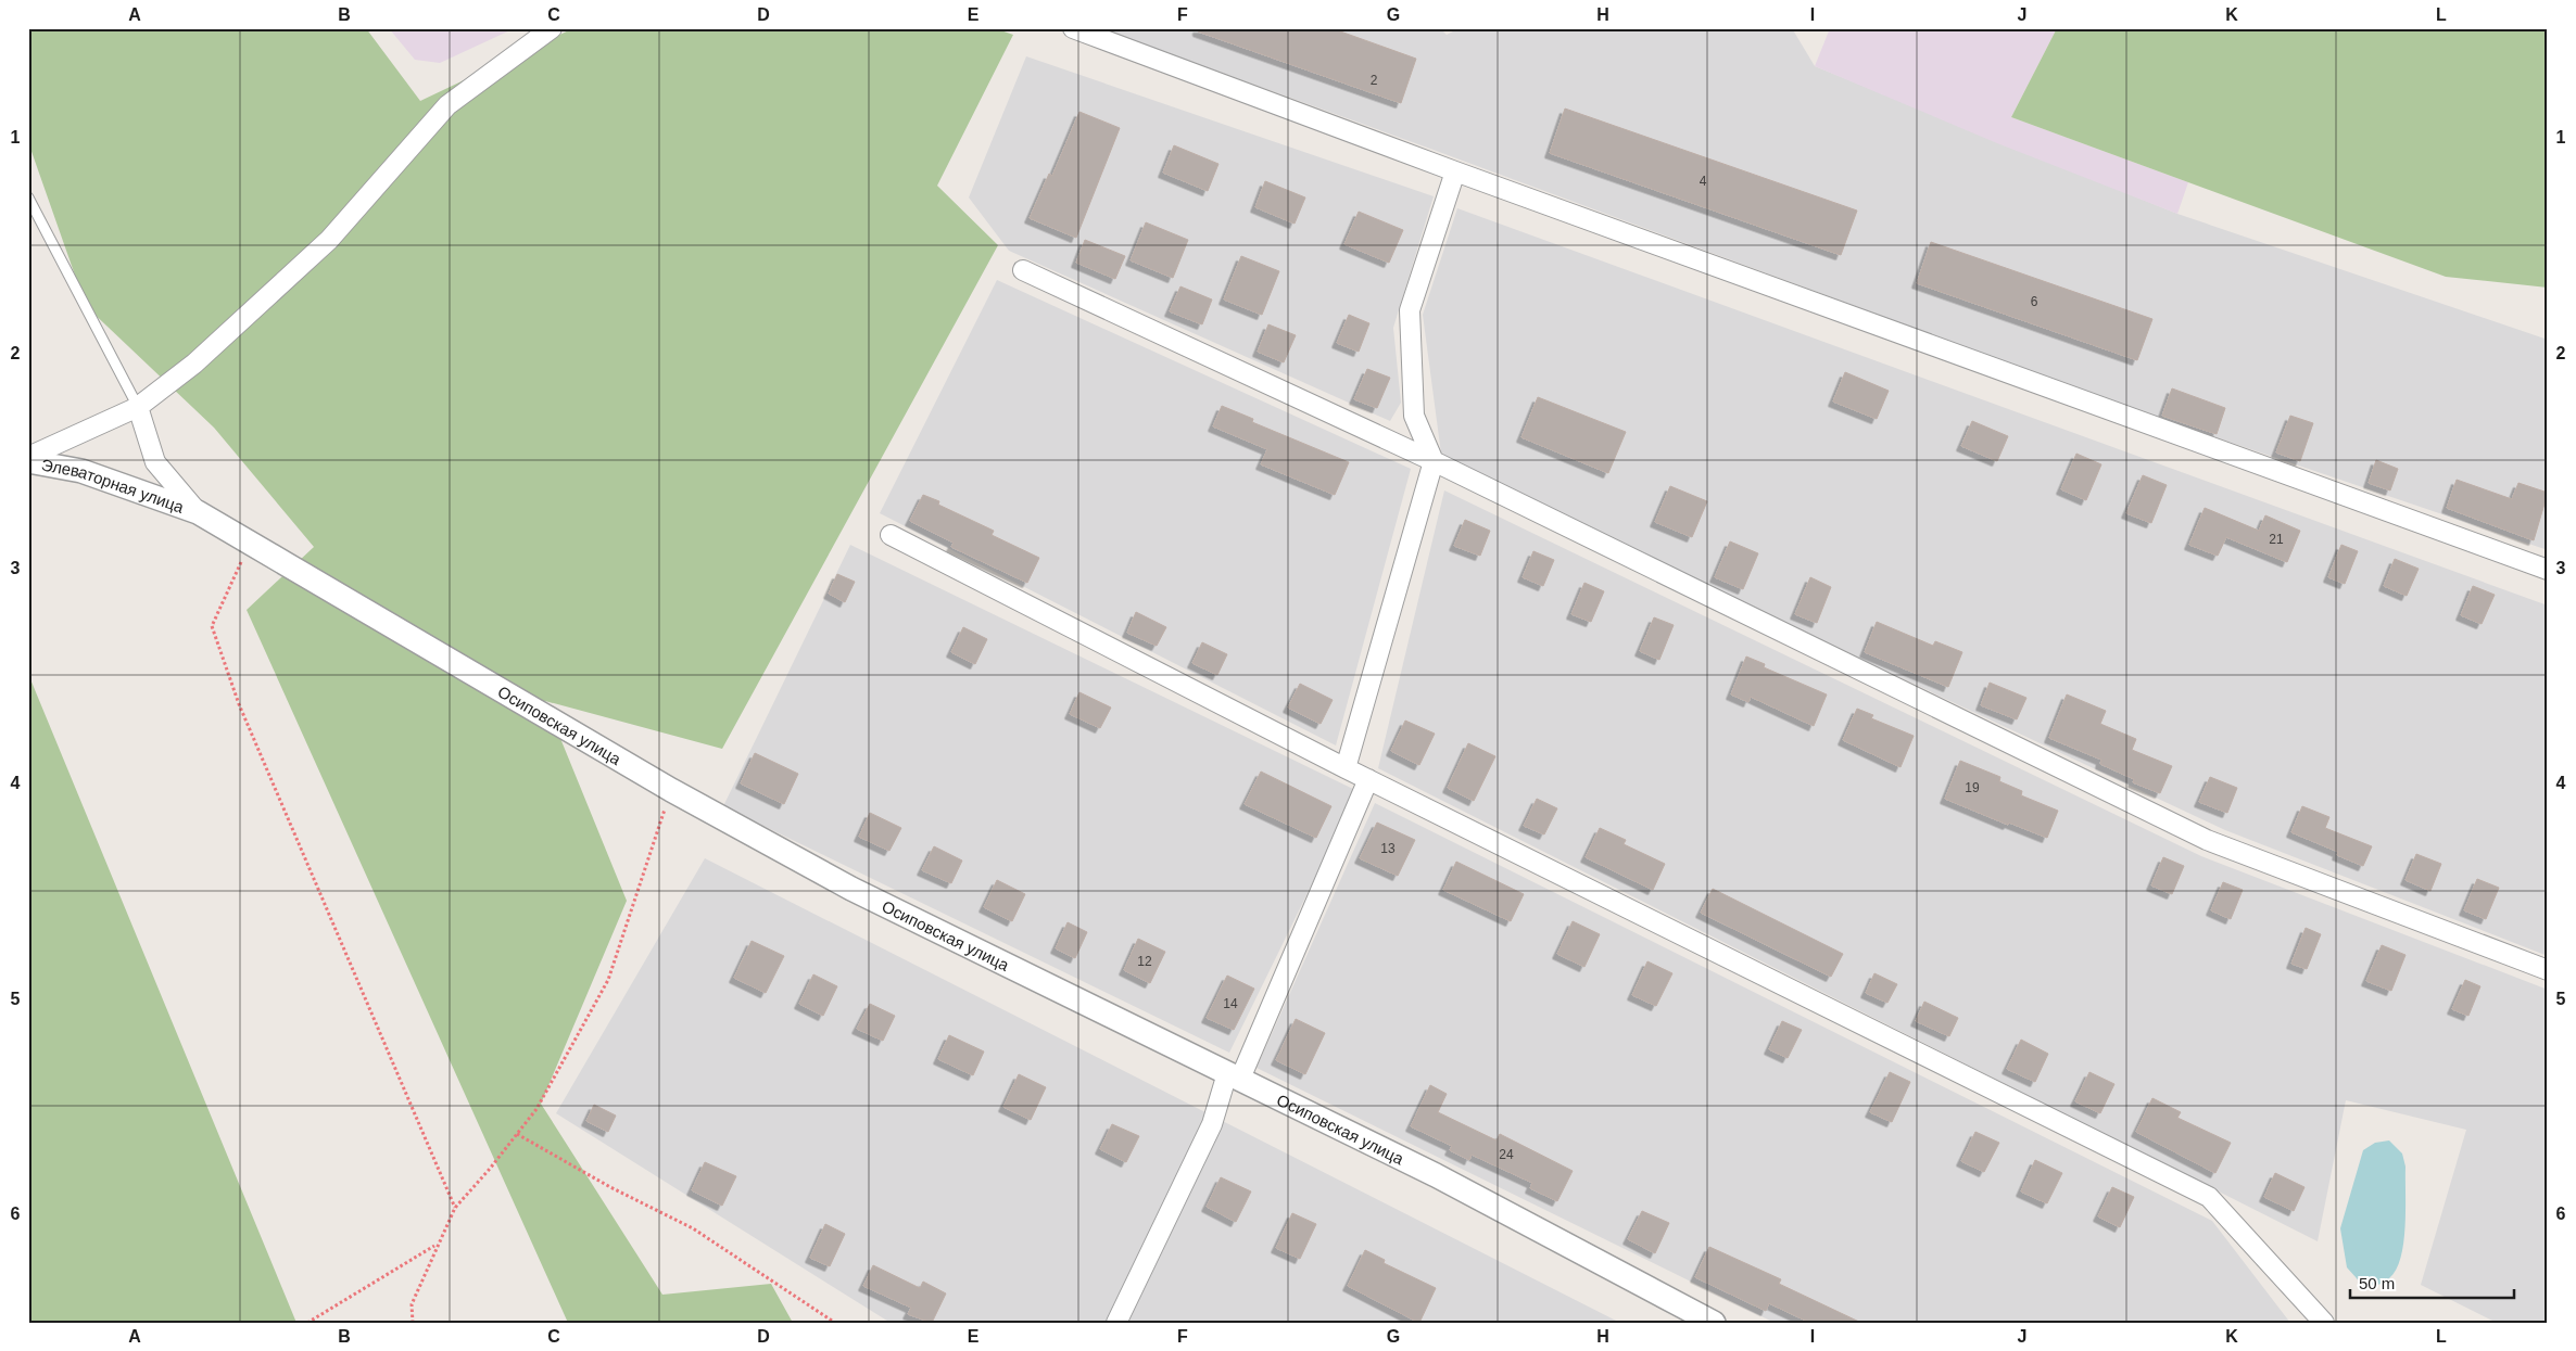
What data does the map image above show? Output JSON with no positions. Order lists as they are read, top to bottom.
{
  "streets": {
    "street": ["Элеваторная улица", "Осиповская улица"]
  },
  "crossings": [
    ["Элеваторная улица", "Осиповская улица"]
  ],
  "house_numbers": [
    "2",
    "4",
    "6",
    "21",
    "19",
    "13",
    "12",
    "14",
    "24"
  ],
  "scale_bar": "50 m",
  "grid": {
    "columns": [
      "A",
      "B",
      "C",
      "D",
      "E",
      "F",
      "G",
      "H",
      "I",
      "J",
      "K",
      "L"
    ],
    "rows": [
      "1",
      "2",
      "3",
      "4",
      "5",
      "6"
    ]
  }
}
